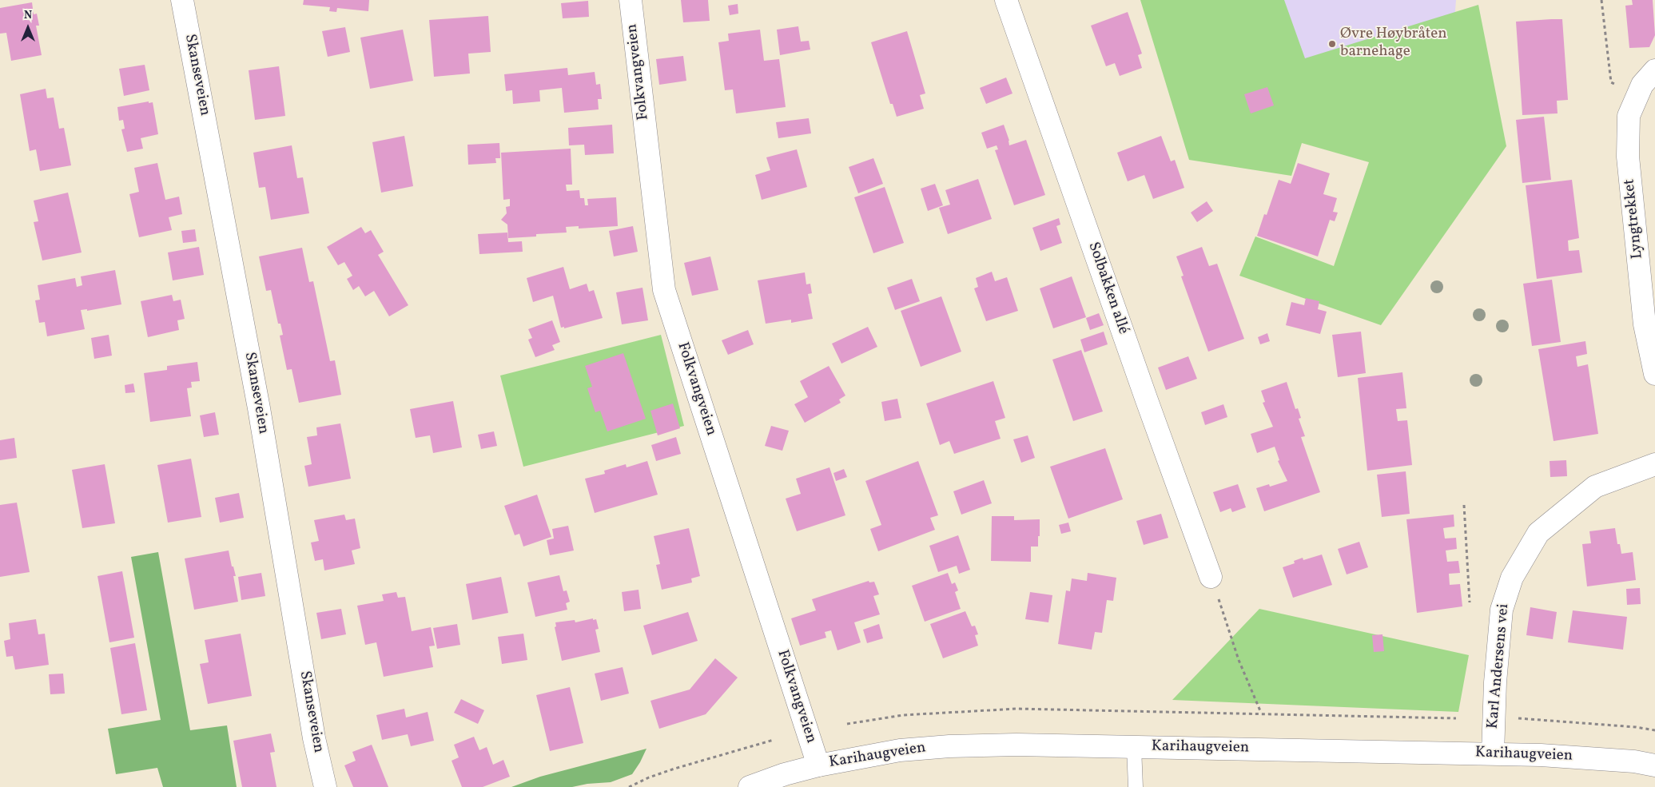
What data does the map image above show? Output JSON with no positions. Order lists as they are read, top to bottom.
{
  "streets": {
    "street": [
      "Folkvangveien",
      "Skanseveien",
      "Lyngtrekket",
      "Solbakken allé",
      "Karl Andersens vei",
      "Karihaugveien"
    ]
  },
  "crossings": [
    ["Folkvangveien", "Karihaugveien"],
    ["Karl Andersens vei", "Karihaugveien"]
  ],
  "places": ["Øvre Høybråten barnehage"],
  "north": "top"
}
